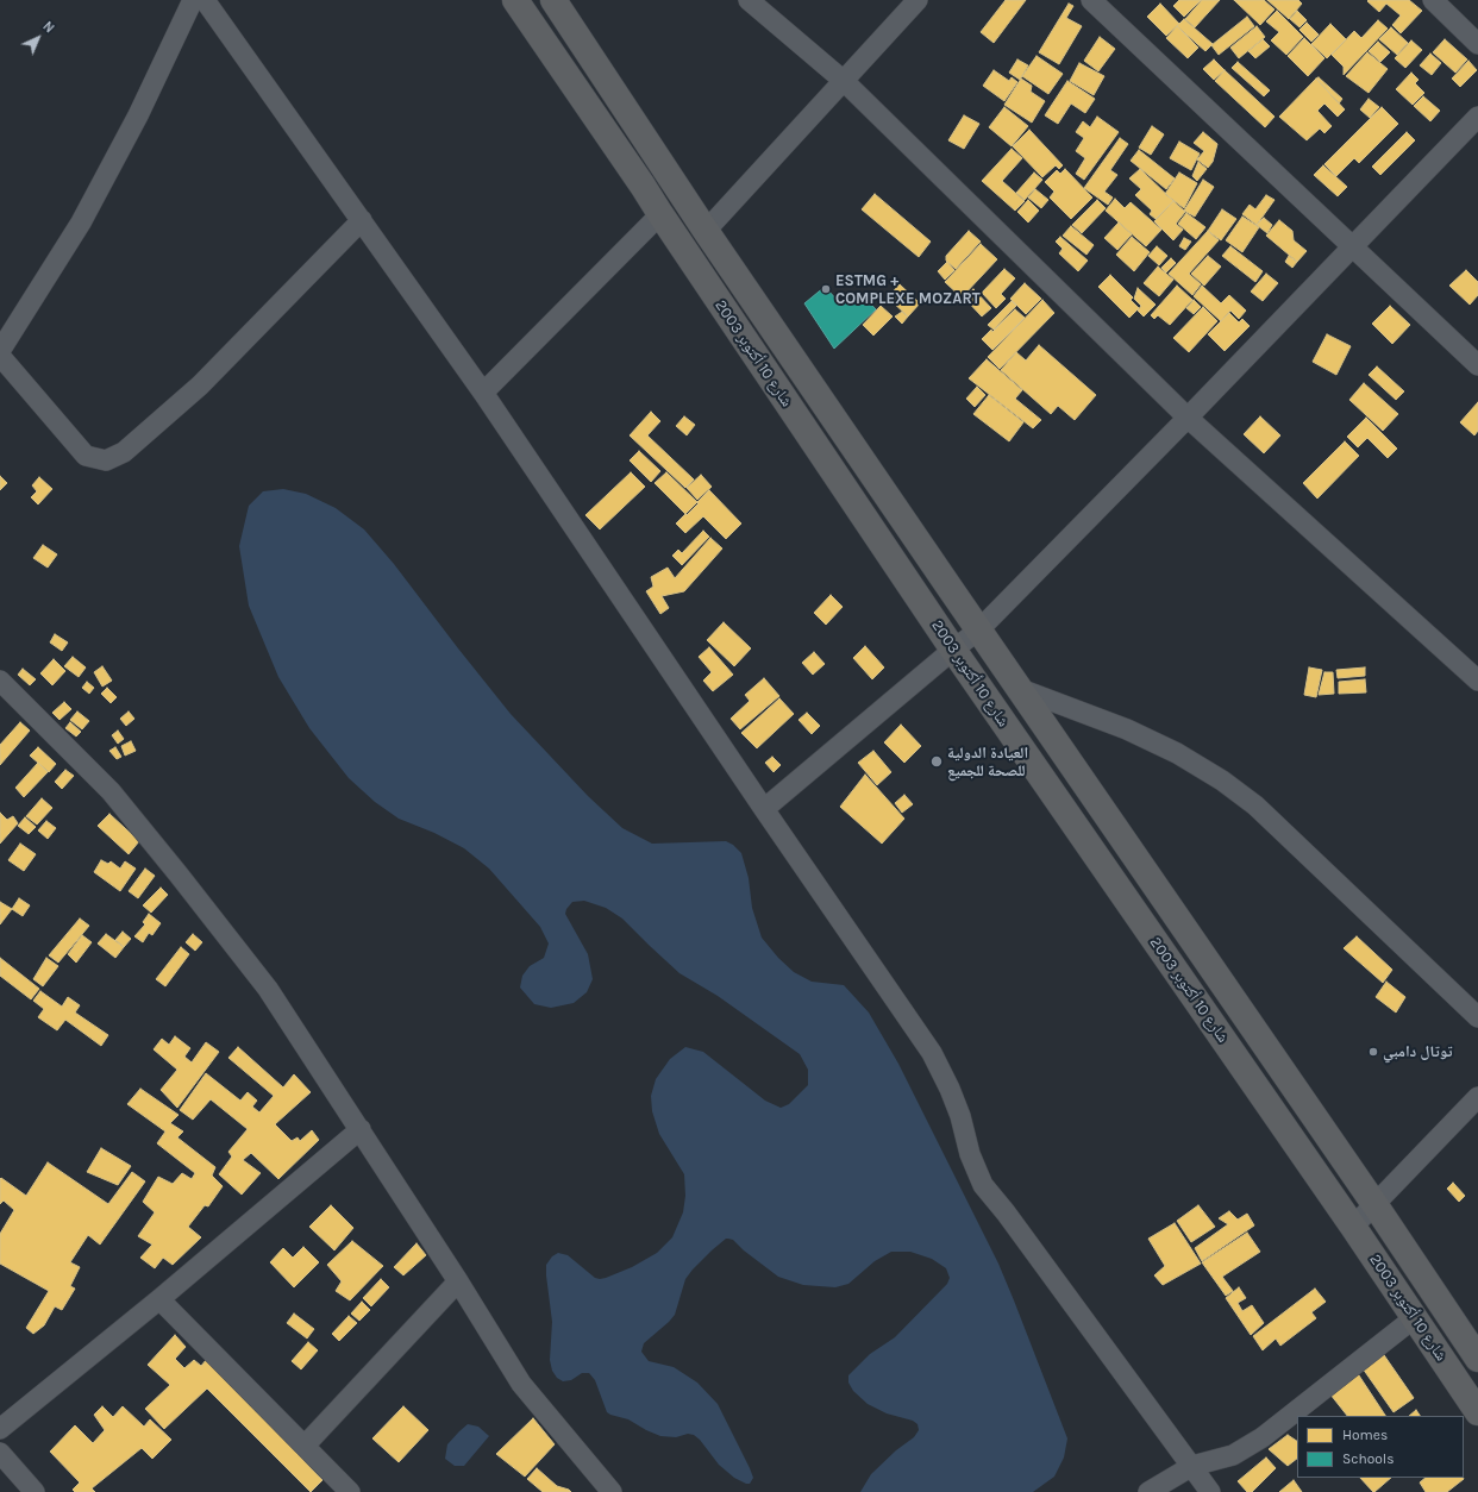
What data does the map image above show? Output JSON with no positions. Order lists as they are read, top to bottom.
{
  "streets": {
    "highway": ["شارع 10 أكتوبر 2003"]
  },
  "places": ["ESTMG + COMPLEXE MOZART", "العيادة الدولية للصحة للجميع", "توتال دامبي"],
  "legend": ["Homes", "Schools"],
  "north": "top right"
}
